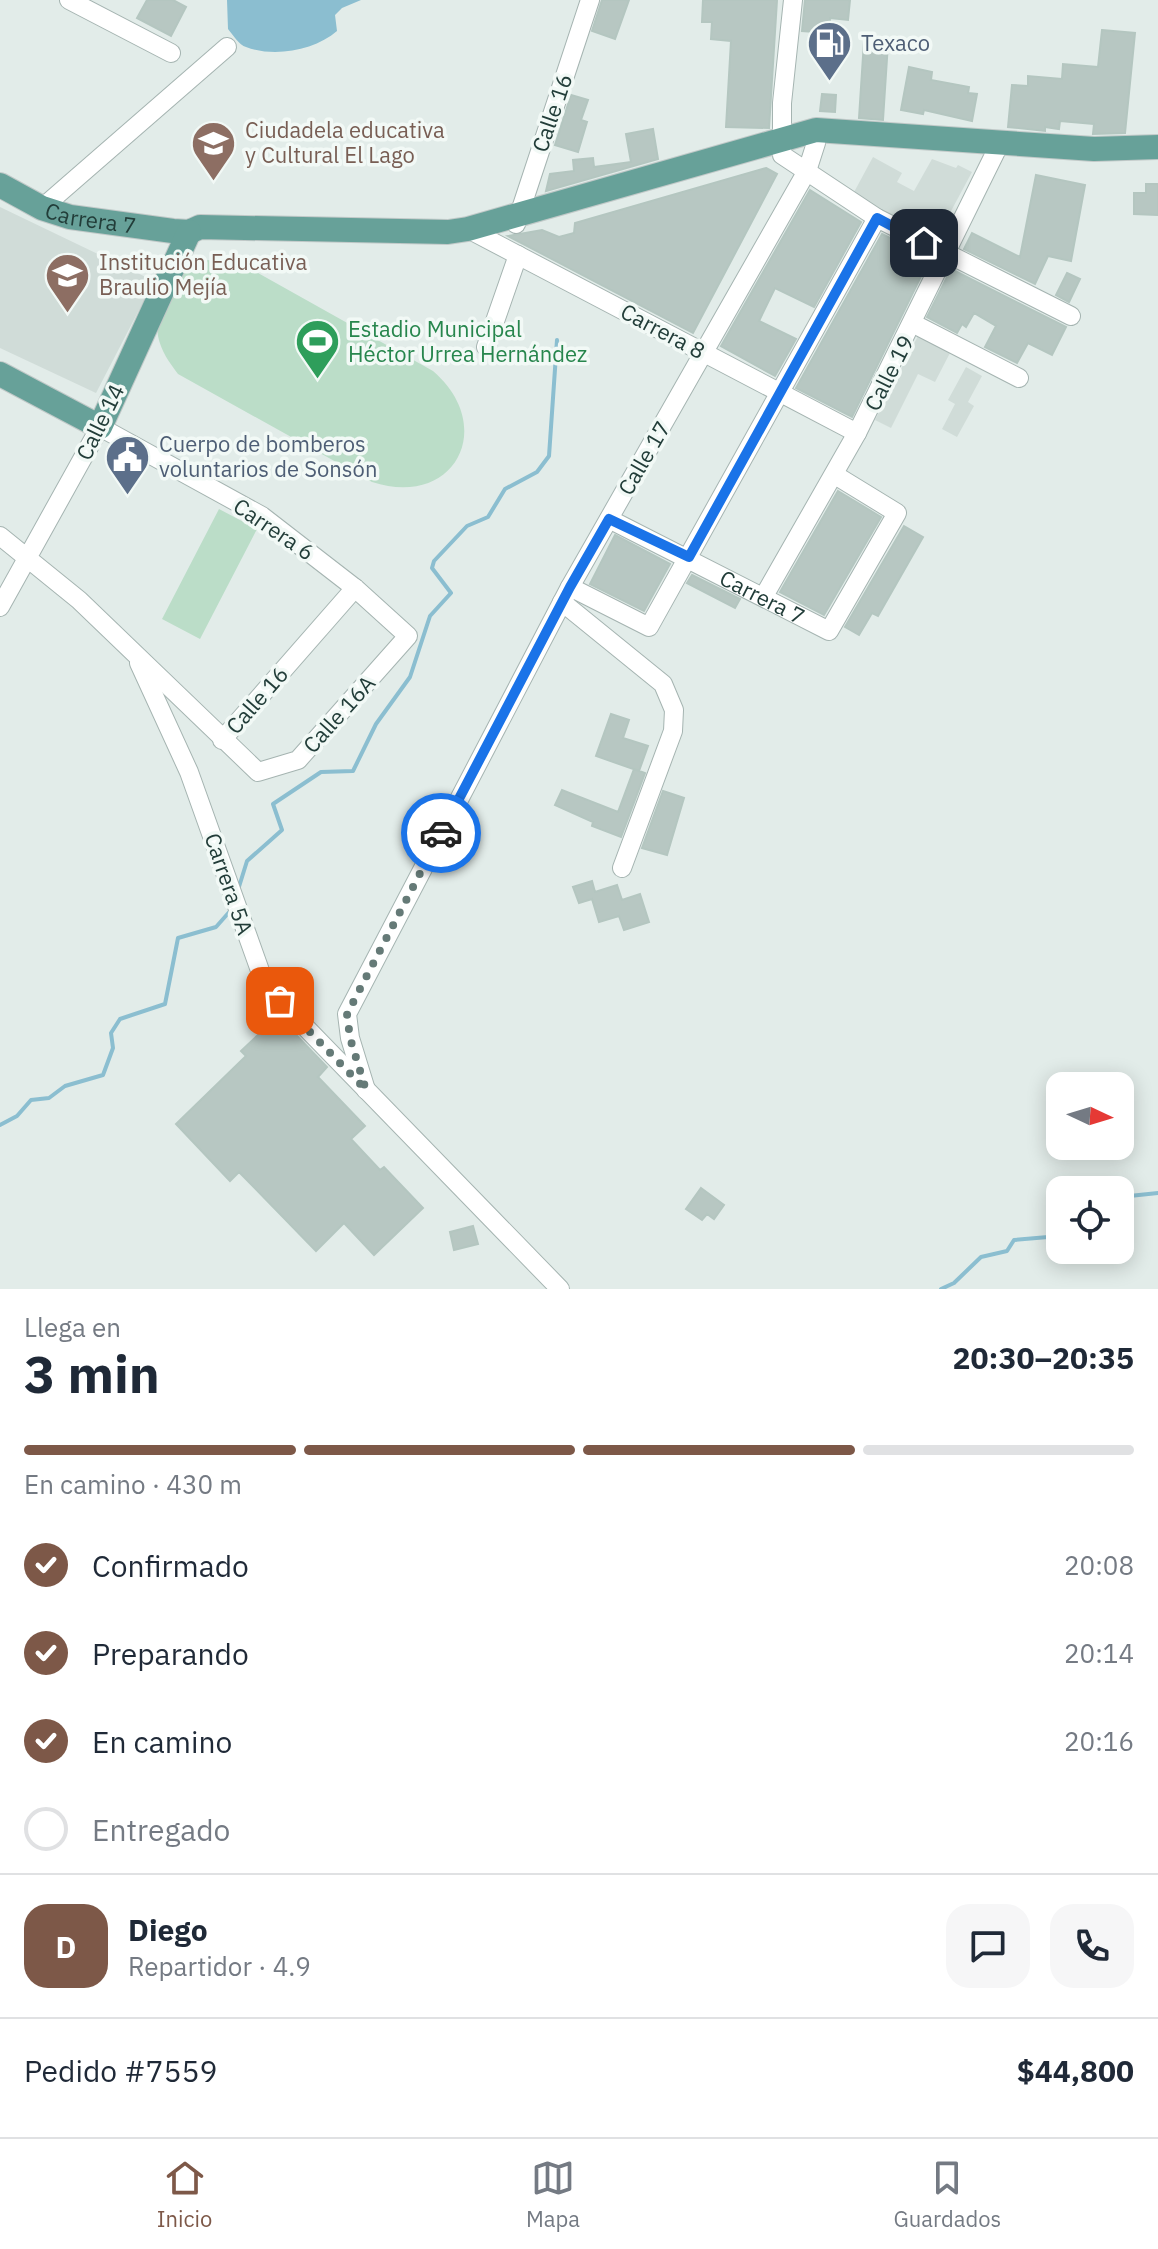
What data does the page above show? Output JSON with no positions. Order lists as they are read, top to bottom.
{
  "streets": {
    "main road": ["Carrera 7", "Calle 14", "Carrera 6"],
    "street": [
      "Calle 16",
      "Carrera 8",
      "Calle 19",
      "Calle 17",
      "Calle 16A",
      "Carrera 5A"
    ]
  },
  "crossings": [
    ["Calle 16", "Carrera 7"],
    ["Calle 16", "Carrera 6"],
    ["Calle 16", "Carrera 5A"],
    ["Carrera 7", "Carrera 8"],
    ["Carrera 7", "Calle 19"],
    ["Carrera 7", "Calle 14"],
    ["Carrera 7", "Calle 17"],
    ["Carrera 8", "Calle 19"],
    ["Carrera 8", "Calle 17"],
    ["Calle 14", "Carrera 6"],
    ["Calle 14", "Carrera 5A"],
    ["Calle 17", "Carrera 5A"],
    ["Carrera 6", "Calle 16A"],
    ["Calle 16A", "Carrera 5A"]
  ],
  "places": {
    "fuel station": ["Texaco"],
    "school or university": ["Ciudadela educativa y Cultural El Lago", "Institución Educativa Braulio Mejía"],
    "sports": ["Estadio Municipal Héctor Urrea Hernández"],
    "public building": ["Cuerpo de bomberos voluntarios de Sonsón"]
  },
  "north": "right",
  "page": {
    "heading": ["3 min", "Llega en", "20:30–20:35"],
    "panel": [
      "Diego",
      "Repartidor · 4.9",
      "Pedido #7559",
      "$44,800"
    ],
    "bar": "En camino · 430 m",
    "list": [
      ["Confirmado", "20:08"],
      ["Preparando", "20:14"],
      ["En camino", "20:16"],
      "Entregado"
    ],
    "round": "D",
    "tabs": ["Inicio", "Mapa", "Guardados"]
  }
}
